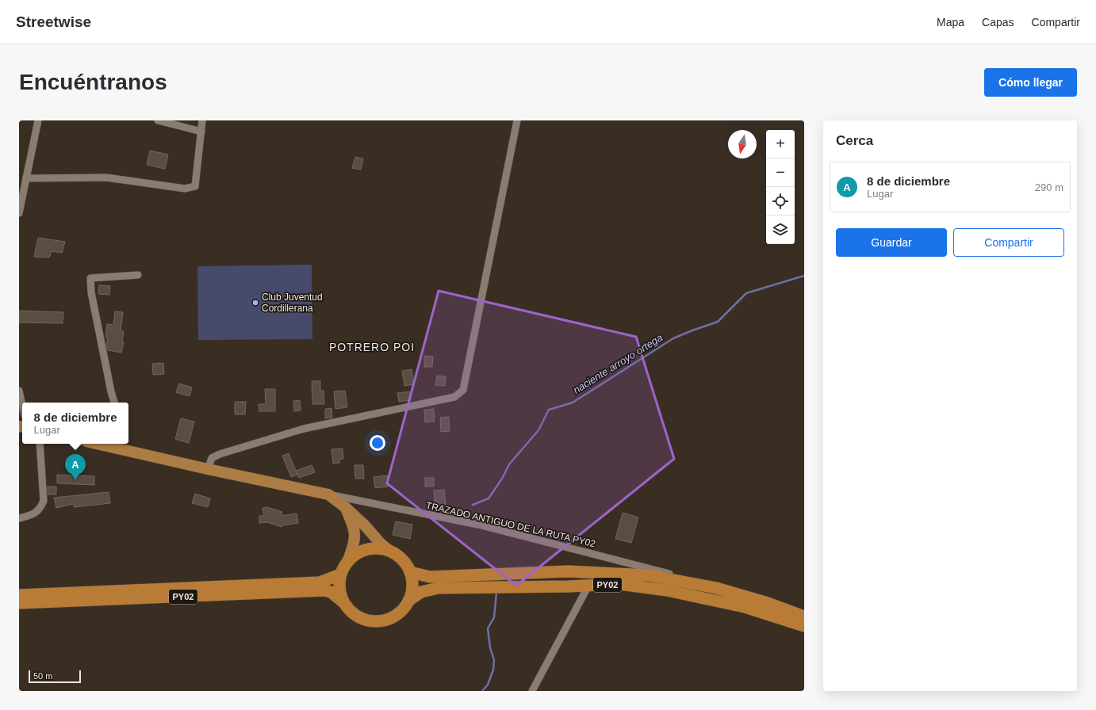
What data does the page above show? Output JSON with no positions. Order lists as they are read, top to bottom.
{
  "streets": {
    "highway": ["PY02"],
    "street": ["TRAZADO ANTIGUO DE LA RUTA PY02"]
  },
  "districts": ["POTRERO POI"],
  "water": ["naciente arroyo ortega"],
  "places": ["Club Juventud Cordillerana"],
  "scale_bar": "50 m",
  "north": "bottom",
  "page": {
    "header": "Streetwise",
    "nav": ["Mapa", "Capas", "Compartir"],
    "buttons": [
      "Cómo llegar",
      ["Guardar", "Compartir"]
    ],
    "title": "Encuéntranos",
    "heading": "Cerca",
    "map_buttons": ["+", "−"],
    "list": [
      {
        "mark": "A",
        "name": "8 de diciembre",
        "note": "Lugar",
        "value": "290 m"
      }
    ],
    "popup": ["8 de diciembre", "Lugar"],
    "pins": "A",
    "scale": "50 m"
  }
}
